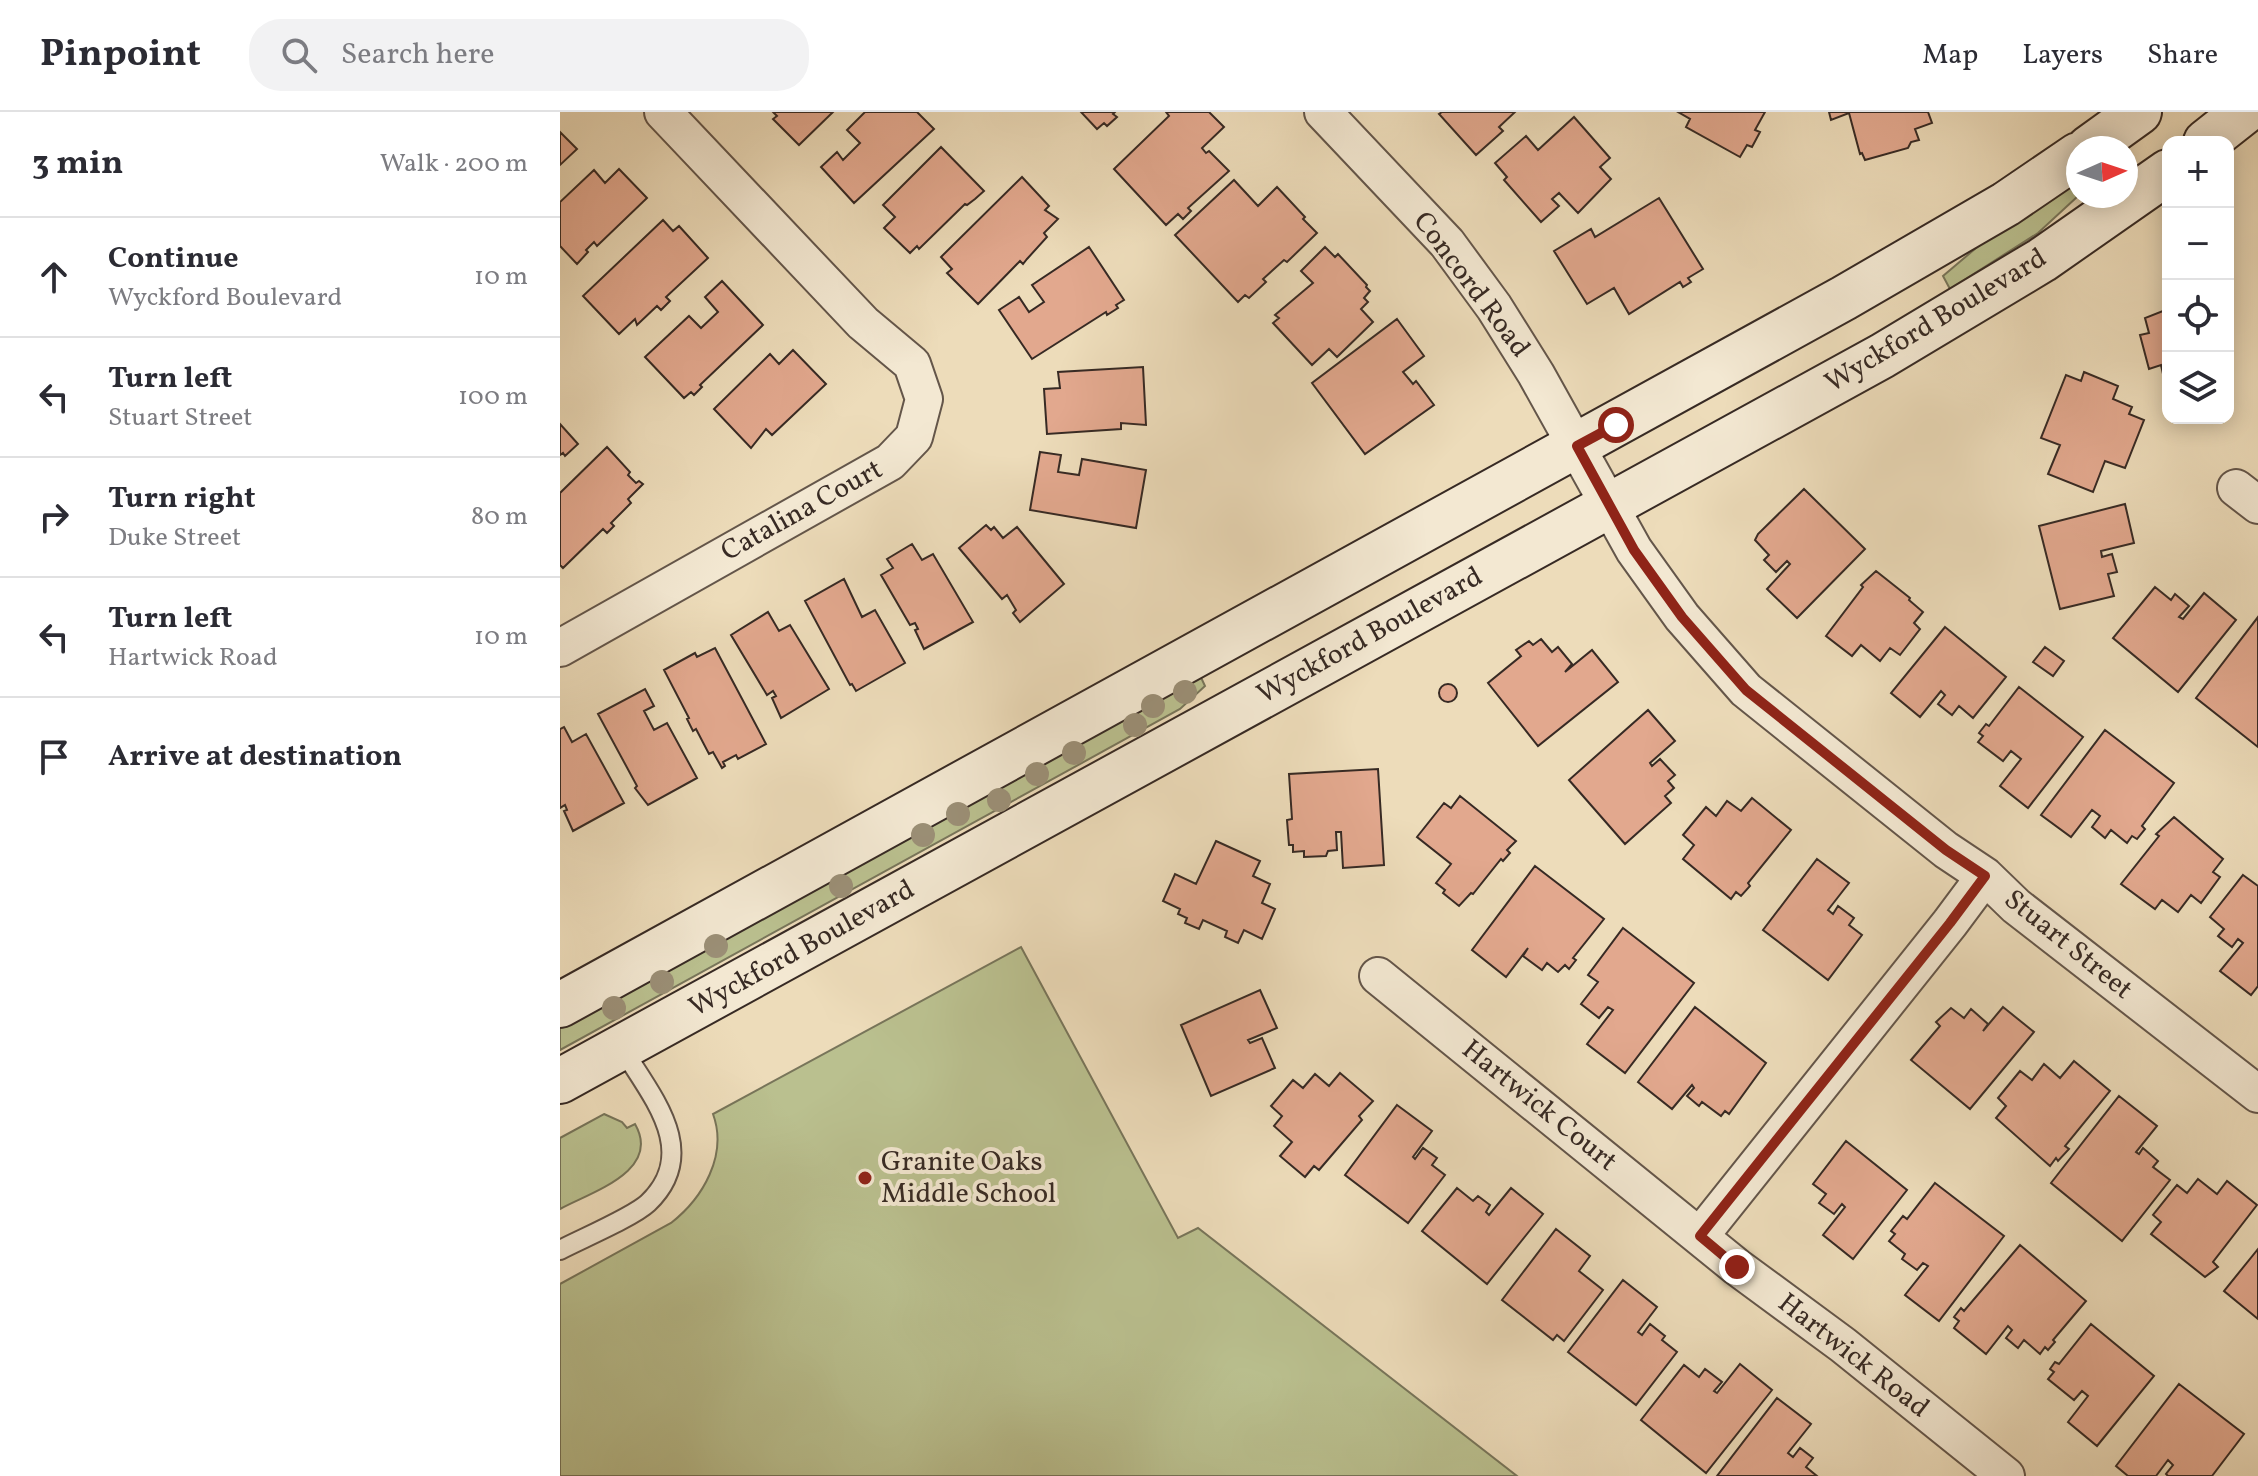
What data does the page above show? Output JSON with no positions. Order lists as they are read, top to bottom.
{
  "streets": {
    "street": [
      "Concord Road",
      "Wyckford Boulevard",
      "Catalina Court",
      "Stuart Street",
      "Hartwick Court",
      "Hartwick Road"
    ]
  },
  "crossings": [
    ["Concord Road", "Wyckford Boulevard"],
    ["Concord Road", "Stuart Street"],
    ["Wyckford Boulevard", "Stuart Street"],
    ["Hartwick Court", "Hartwick Road"]
  ],
  "places": ["Granite Oaks Middle School"],
  "north": "right",
  "page": {
    "header": "Pinpoint",
    "search": "Search here",
    "nav": ["Map", "Layers", "Share"],
    "heading": ["3 min", "Walk · 200 m"],
    "map_buttons": ["+", "−"],
    "list": [
      ["Continue", "Wyckford Boulevard", "10 m"],
      ["Turn left", "Stuart Street", "100 m"],
      ["Turn right", "Duke Street", "80 m"],
      ["Turn left", "Hartwick Road", "10 m"],
      "Arrive at destination"
    ]
  }
}
